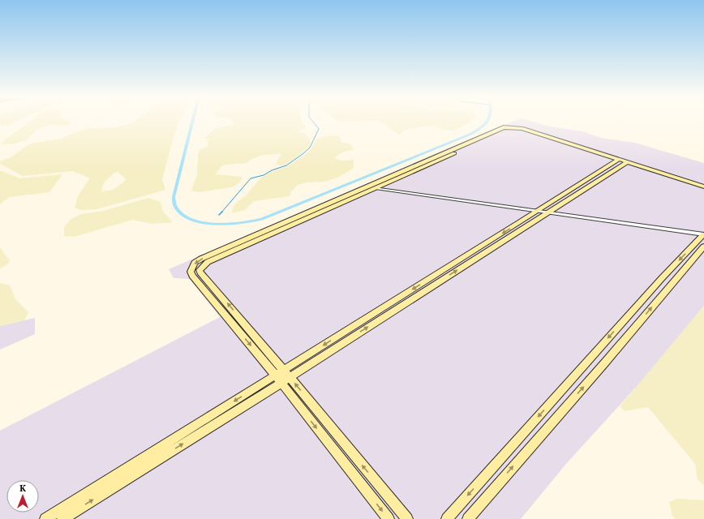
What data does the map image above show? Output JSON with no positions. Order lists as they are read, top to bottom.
{
  "north": "top"
}
